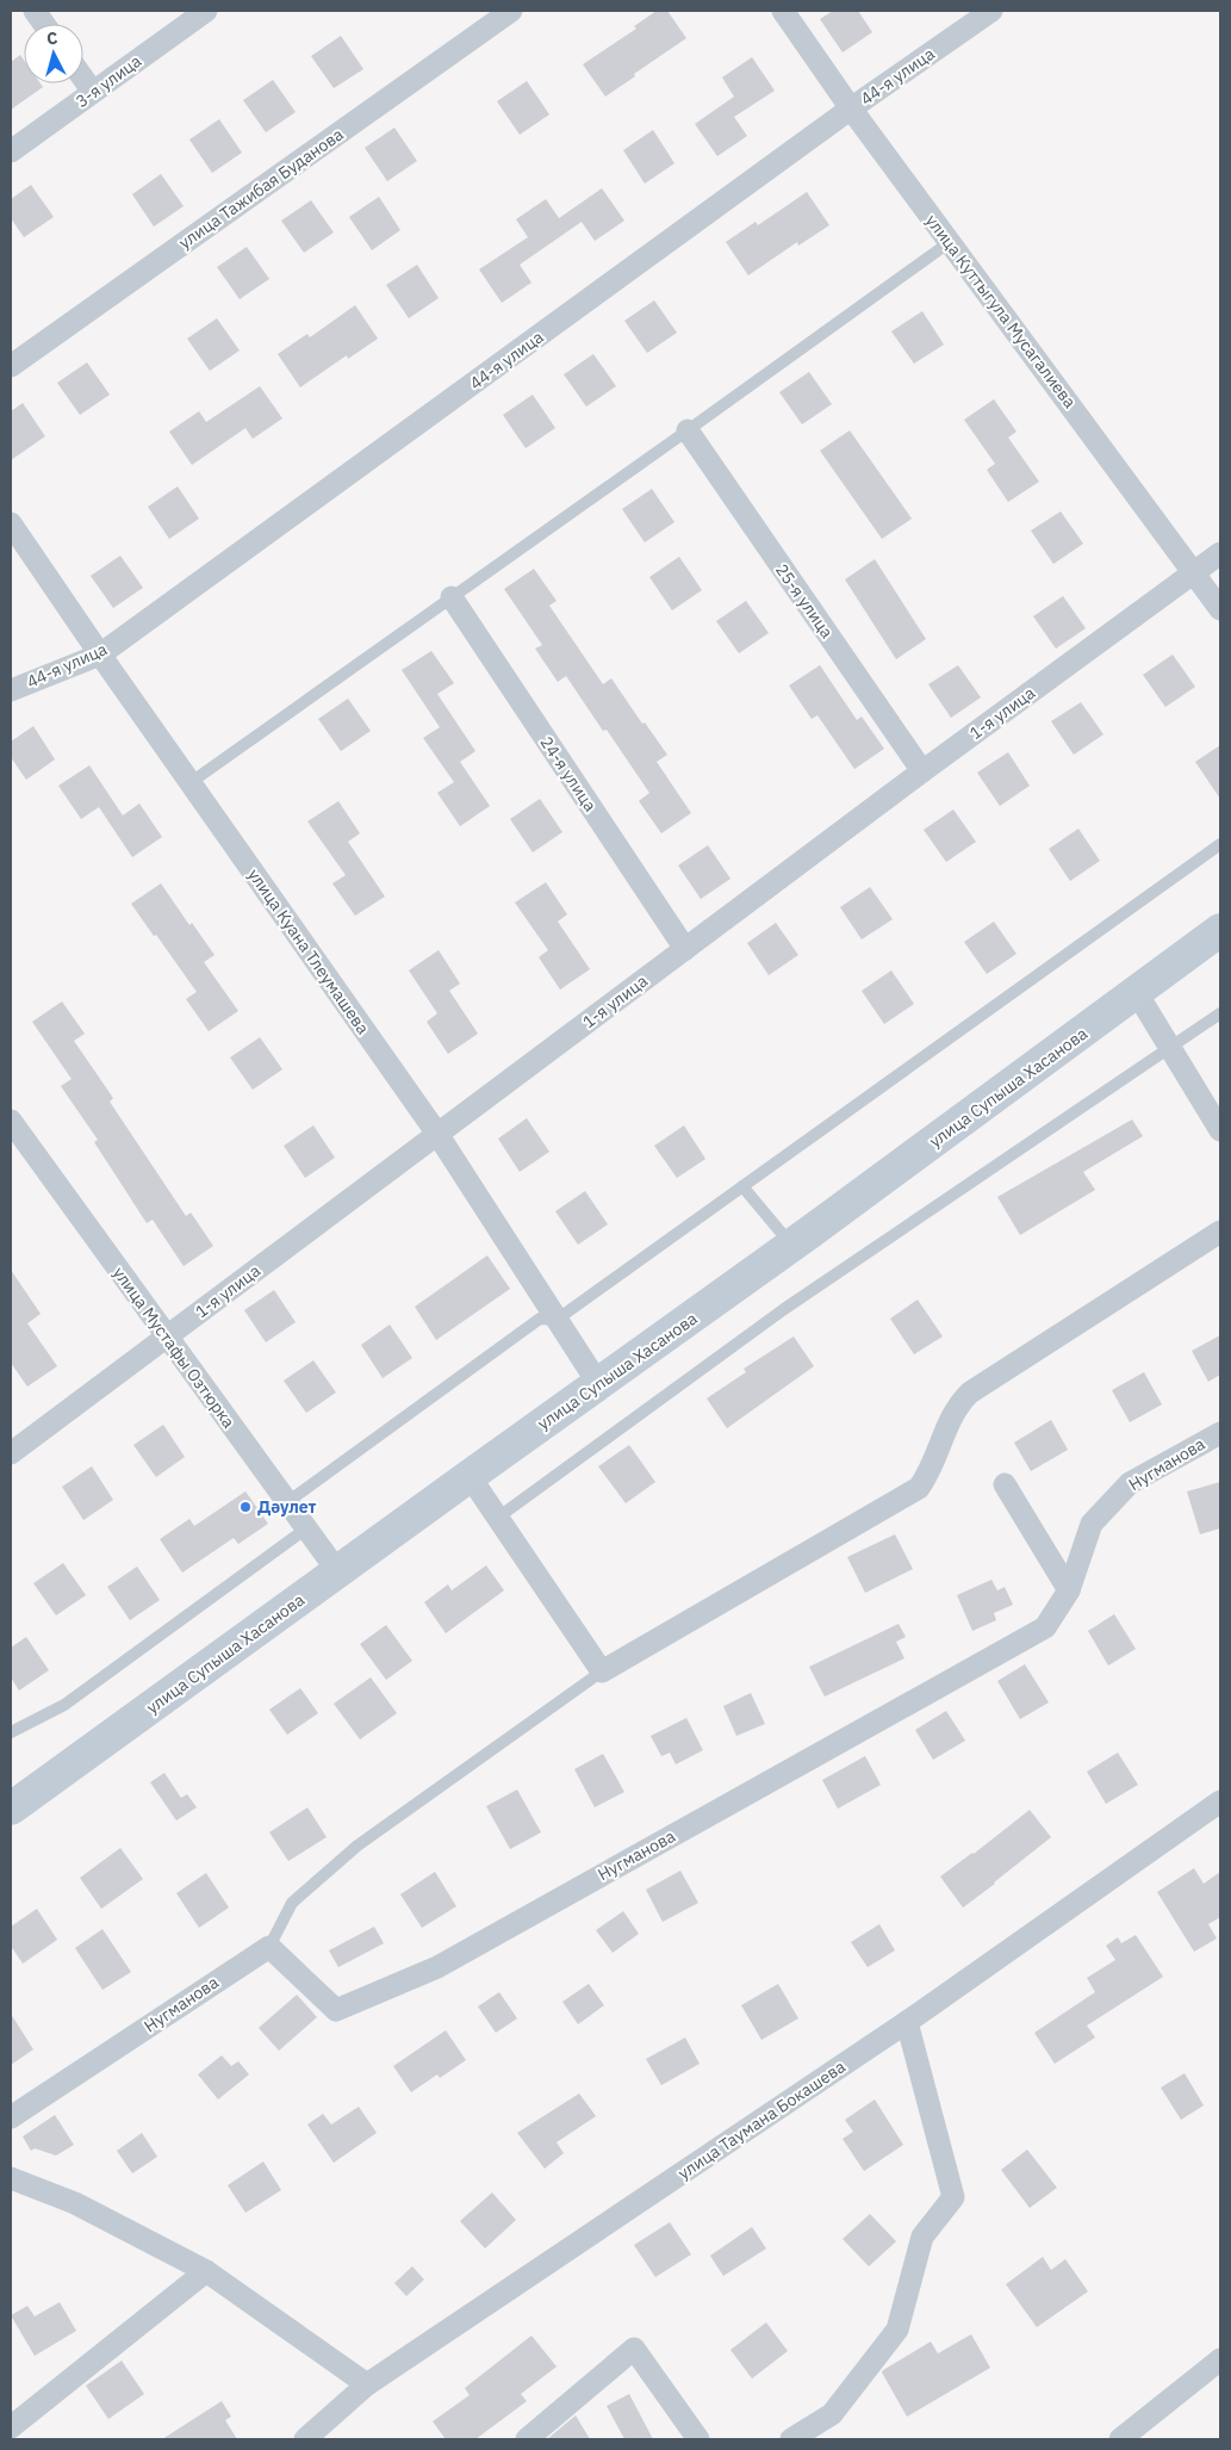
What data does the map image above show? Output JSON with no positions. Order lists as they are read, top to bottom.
{
  "streets": {
    "street": [
      "44-я улица",
      "3-я улица",
      "улица Тажибая Буданова",
      "улица Куттыгула Мусагалиева",
      "25-я улица",
      "1-я улица",
      "24-я улица",
      "улица Куана Тлеумашева",
      "улица Супыша Хасанова",
      "улица Мустафы Озтюрка",
      "Нугманова",
      "улица Таумана Бокашева"
    ]
  },
  "crossings": [
    ["44-я улица", "улица Куттыгула Мусагалиева"],
    ["44-я улица", "улица Куана Тлеумашева"],
    ["улица Куттыгула Мусагалиева", "1-я улица"],
    ["25-я улица", "1-я улица"],
    ["1-я улица", "24-я улица"],
    ["1-я улица", "улица Куана Тлеумашева"],
    ["1-я улица", "улица Мустафы Озтюрка"],
    ["улица Куана Тлеумашева", "улица Супыша Хасанова"],
    ["улица Супыша Хасанова", "улица Мустафы Озтюрка"]
  ],
  "places": ["Дәулет"],
  "north": "top"
}
